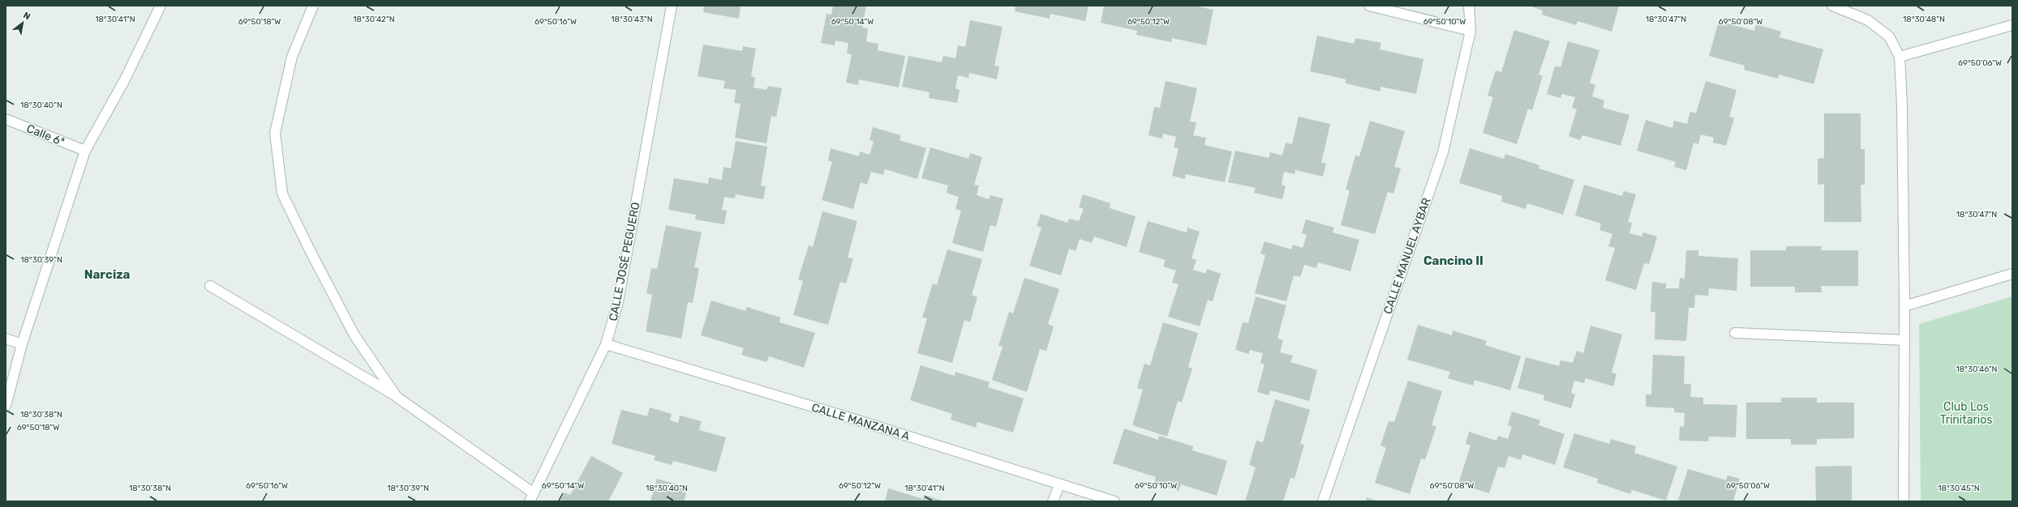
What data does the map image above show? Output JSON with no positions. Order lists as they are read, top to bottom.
{
  "streets": {
    "street": [
      "Calle 6ª",
      "CALLE MANUEL AYBAR",
      "CALLE JOSÉ PEGUERO",
      "CALLE MANZANA A"
    ]
  },
  "crossings": [
    ["CALLE JOSÉ PEGUERO", "CALLE MANZANA A"]
  ],
  "districts": ["Cancino II", "Narciza"],
  "parks": ["Club Los Trinitarios"],
  "north": "top right",
  "coordinates": [
    "18°30'47\"N",
    "18°30'41\"N",
    "18°30'42\"N",
    "18°30'43\"N",
    "18°30'48\"N",
    "69°50'14\"W",
    "69°50'10\"W",
    "69°50'18\"W",
    "69°50'16\"W",
    "69°50'12\"W",
    "69°50'08\"W",
    "69°50'06\"W",
    "18°30'40\"N",
    "18°30'39\"N",
    "18°30'46\"N",
    "18°30'38\"N",
    "18°30'45\"N"
  ]
}
